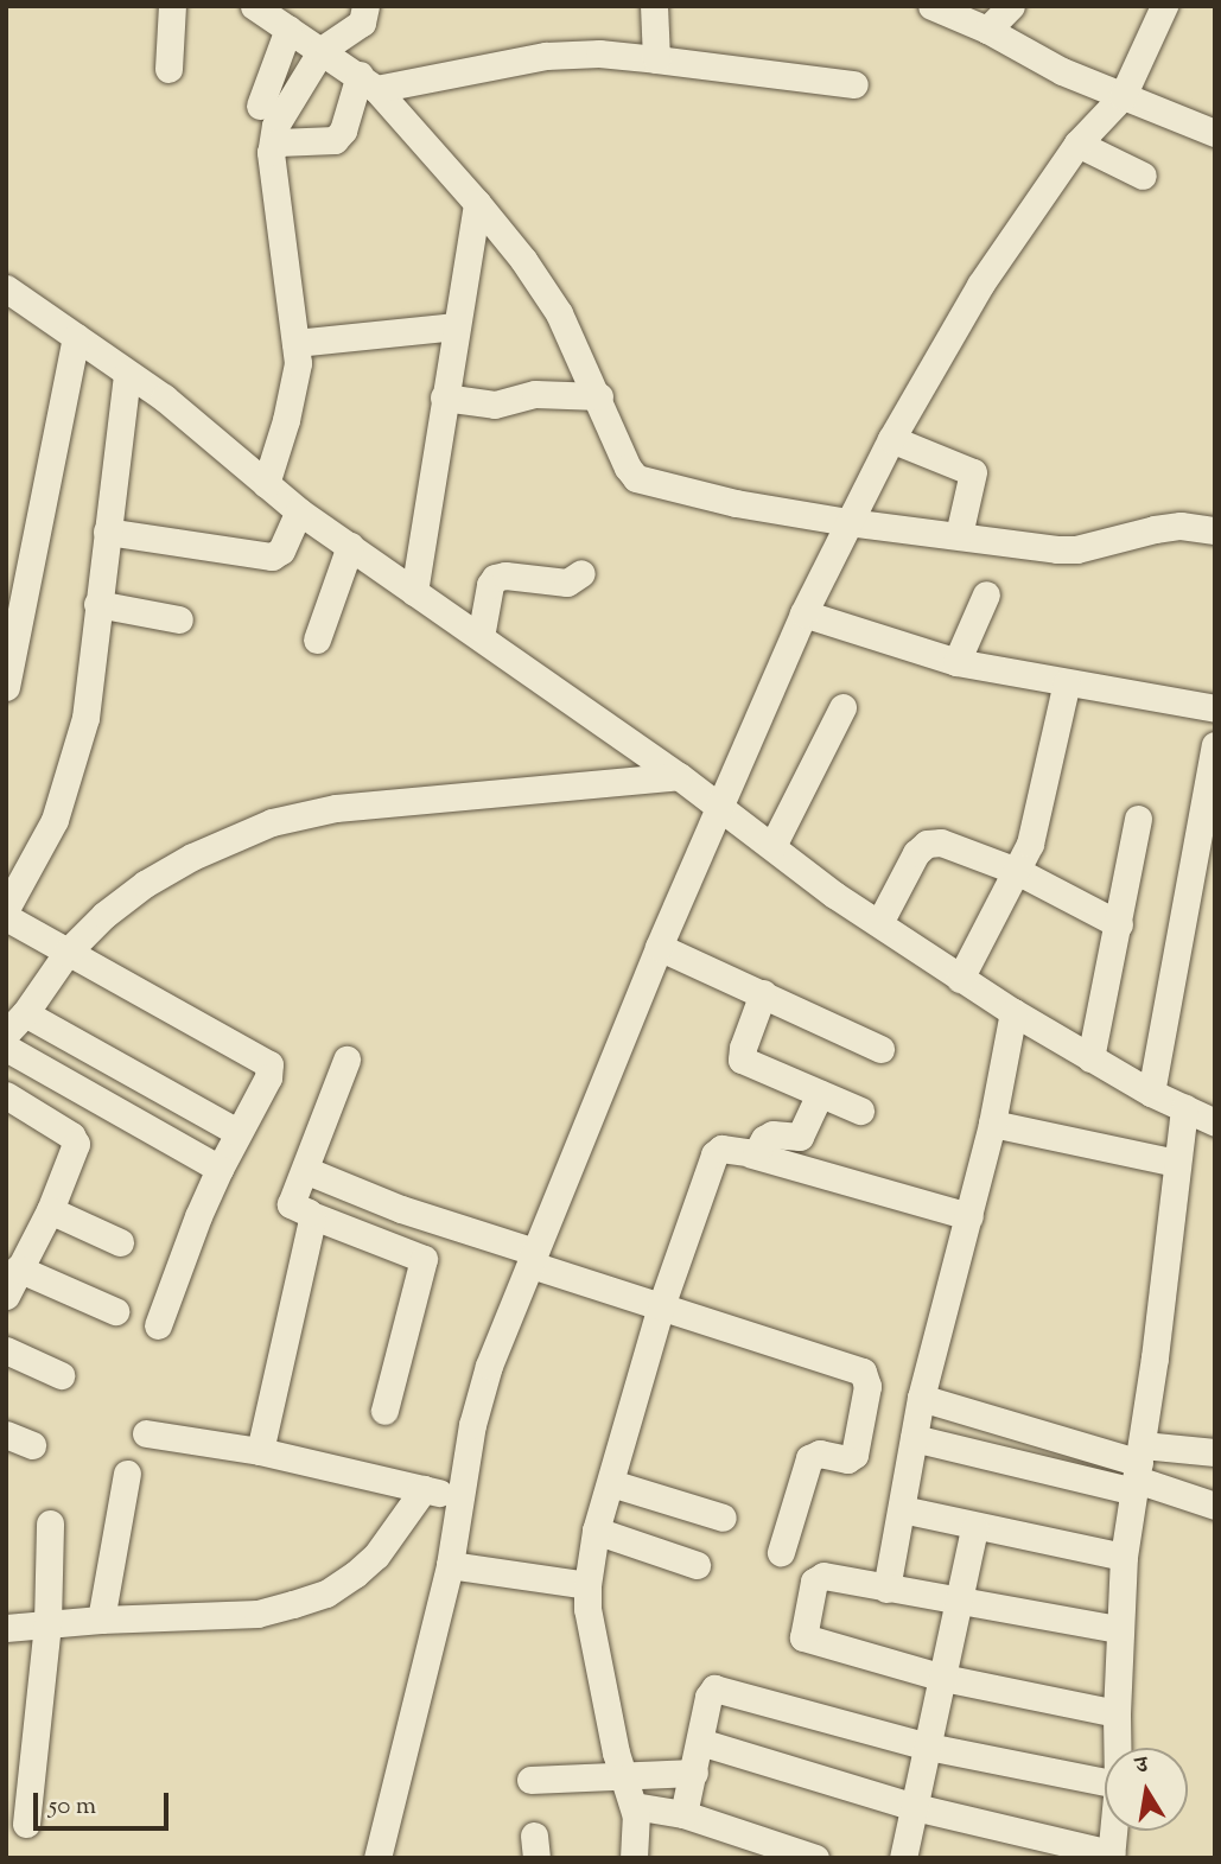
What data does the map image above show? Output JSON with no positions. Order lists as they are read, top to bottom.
{
  "scale_bar": "50 m",
  "north": "top"
}
